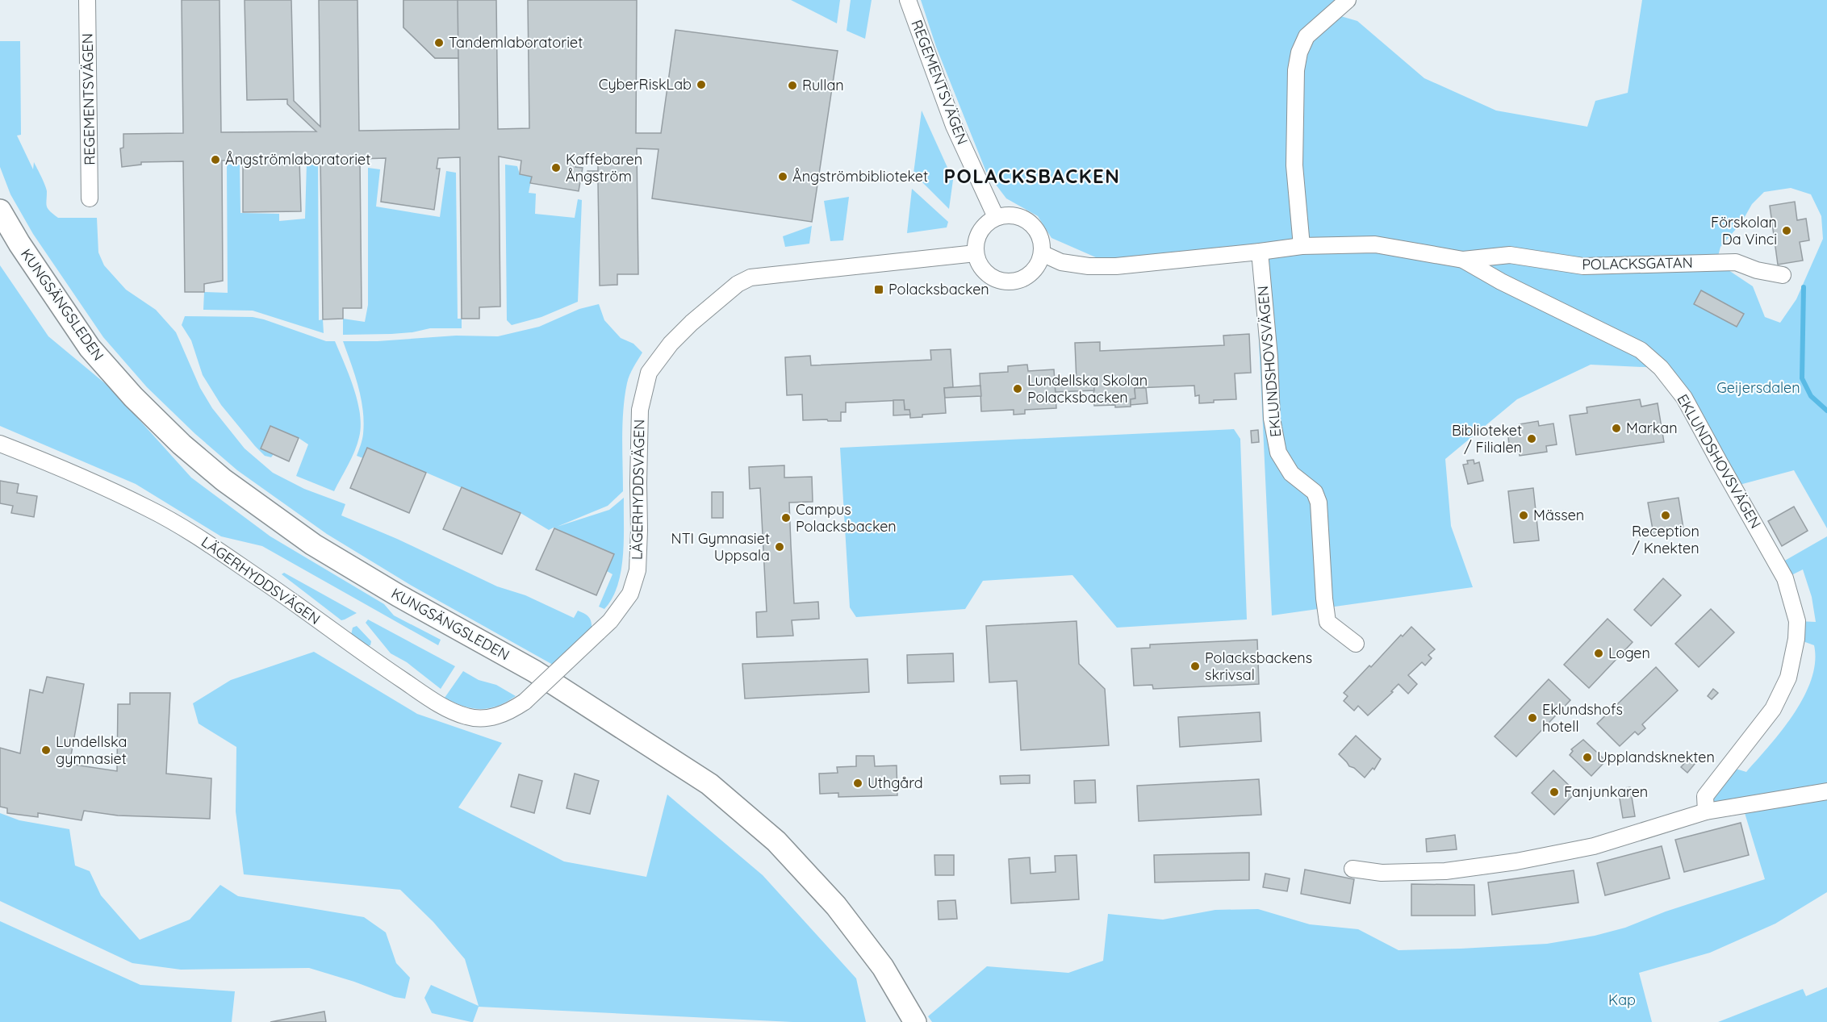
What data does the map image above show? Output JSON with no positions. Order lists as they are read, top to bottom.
{
  "streets": {
    "main road": ["KUNGSÄNGSLEDEN"],
    "street": [
      "REGEMENTSVÄGEN",
      "POLACKSGATAN",
      "EKLUNDSHOVSVÄGEN",
      "LÄGERHYDDSVÄGEN"
    ]
  },
  "crossings": [
    ["REGEMENTSVÄGEN", "EKLUNDSHOVSVÄGEN"],
    ["REGEMENTSVÄGEN", "LÄGERHYDDSVÄGEN"],
    ["POLACKSGATAN", "EKLUNDSHOVSVÄGEN"],
    ["EKLUNDSHOVSVÄGEN", "LÄGERHYDDSVÄGEN"]
  ],
  "districts": ["POLACKSBACKEN"],
  "parks": ["Geijersdalen", "Kap"],
  "places": {
    "other": [
      "Tandemlaboratoriet",
      "CyberRiskLab",
      "Rullan",
      "Ångströmlaboratoriet",
      "Kaffebaren Ångström",
      "Ångströmbiblioteket",
      "Förskolan Da Vinci",
      "Lundellska Skolan Polacksbacken",
      "Markan",
      "Biblioteket / Filialen",
      "Mässen",
      "Reception / Knekten",
      "Campus Polacksbacken",
      "NTI Gymnasiet Uppsala",
      "Logen",
      "Polacksbackens skrivsal",
      "Eklundshofs hotell",
      "Lundellska gymnasiet",
      "Upplandsknekten",
      "Uthgård",
      "Fanjunkaren"
    ],
    "transit": ["Polacksbacken"]
  }
}
